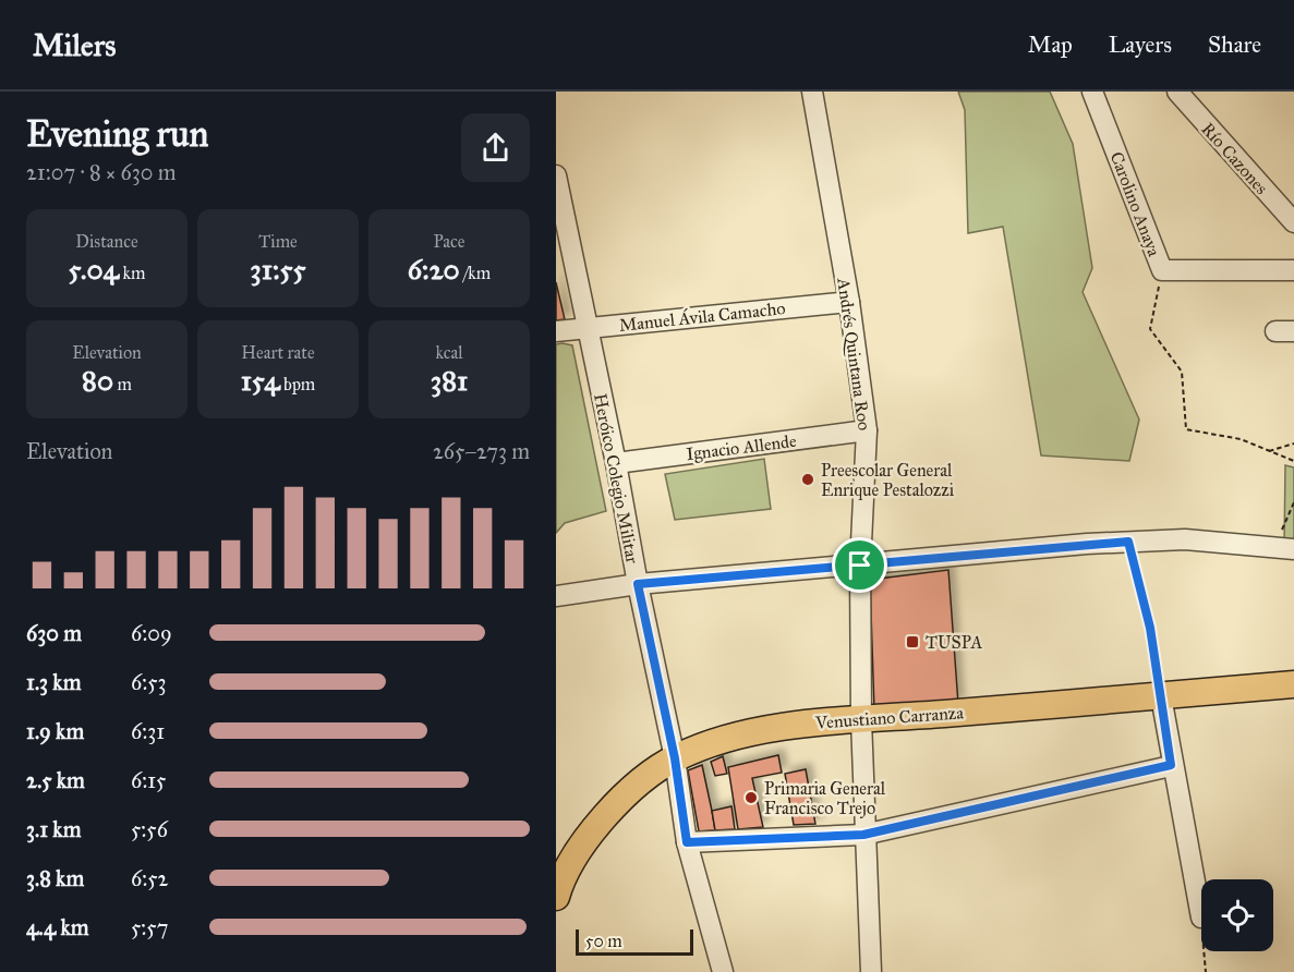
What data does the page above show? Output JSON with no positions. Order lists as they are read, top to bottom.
{
  "streets": {
    "main road": ["Venustiano Carranza"],
    "street": [
      "Río Cazones",
      "Carolino Anaya",
      "Manuel Ávila Camacho",
      "Andrés Quintana Roo",
      "Ignacio Allende",
      "Heróico Colegio Militar"
    ]
  },
  "crossings": [
    ["Manuel Ávila Camacho", "Andrés Quintana Roo"],
    ["Manuel Ávila Camacho", "Heróico Colegio Militar"],
    ["Andrés Quintana Roo", "Ignacio Allende"],
    ["Andrés Quintana Roo", "Venustiano Carranza"],
    ["Ignacio Allende", "Heróico Colegio Militar"],
    ["Heróico Colegio Militar", "Venustiano Carranza"]
  ],
  "places": {
    "other": ["Preescolar General Enrique Pestalozzi", "Primaria General Francisco Trejo"],
    "transit": ["TUSPA"]
  },
  "scale_bar": "50 m",
  "page": {
    "header": "Milers",
    "nav": ["Map", "Layers", "Share"],
    "heading": ["Evening run", "21:07 · 8 × 630 m"],
    "stats": [
      ["Distance", "5.04 km"],
      ["Time", "31:55"],
      ["Pace", "6:20 /km"],
      ["Elevation", "80 m"],
      ["Heart rate", "154 bpm"],
      ["kcal", "381"]
    ],
    "chart": ["Elevation", "265–273 m"],
    "list": [
      {
        "name": "630 m",
        "note": "6:09"
      },
      {
        "name": "1.3 km",
        "note": "6:53"
      },
      {
        "name": "1.9 km",
        "note": "6:31"
      },
      {
        "name": "2.5 km",
        "note": "6:15"
      },
      {
        "name": "3.1 km",
        "note": "5:56"
      },
      {
        "name": "3.8 km",
        "note": "6:52"
      },
      {
        "name": "4.4 km",
        "note": "5:57"
      }
    ],
    "scale": "50 m"
  }
}
